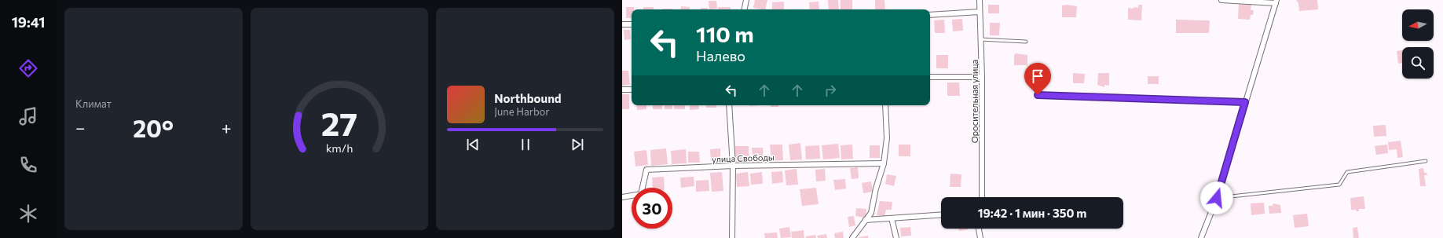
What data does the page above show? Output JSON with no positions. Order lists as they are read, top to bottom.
{
  "streets": {
    "street": ["Оросительная улица", "улица Свободы"]
  },
  "north": "left",
  "page": {
    "tabs": "19:41",
    "tile": "Климат",
    "turn": ["110 m", "Налево"],
    "song": ["Northbound", "June Harbor"],
    "heat": ["−", "20°", "+"],
    "limit": "30",
    "trip": "19:42 · 1 мин · 350 m",
    "gauge": ["27", "km/h"]
  }
}
